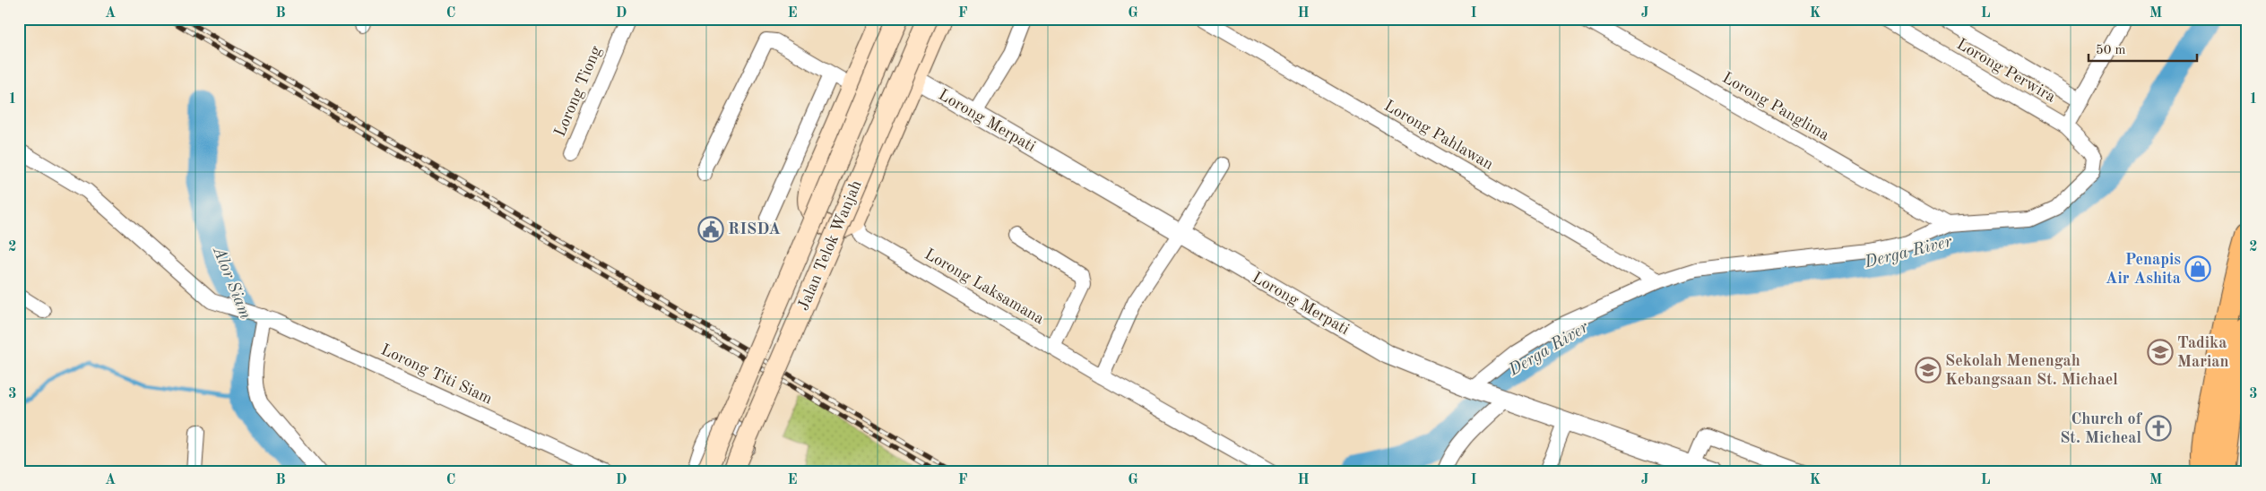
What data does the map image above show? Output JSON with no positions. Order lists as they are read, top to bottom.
{
  "streets": {
    "main road": ["Jalan Telok Wanjah"],
    "street": [
      "Lorong Perwira",
      "Lorong Tiong",
      "Lorong Panglima",
      "Lorong Merpati",
      "Lorong Pahlawan",
      "Lorong Laksamana",
      "Lorong Titi Siam"
    ]
  },
  "crossings": [
    ["Lorong Perwira", "Lorong Panglima"]
  ],
  "water": ["Derga River", "Alor Siam"],
  "places": {
    "public building": ["RISDA"],
    "shop": ["Penapis Air Ashita"],
    "school or university": ["Tadika Marian", "Sekolah Menengah Kebangsaan St. Michael"],
    "church": ["Church of St. Micheal"]
  },
  "scale_bar": "50 m",
  "grid": {
    "columns": [
      "A",
      "B",
      "C",
      "D",
      "E",
      "F",
      "G",
      "H",
      "I",
      "J",
      "K",
      "L",
      "M"
    ],
    "rows": ["1", "2", "3"]
  }
}
